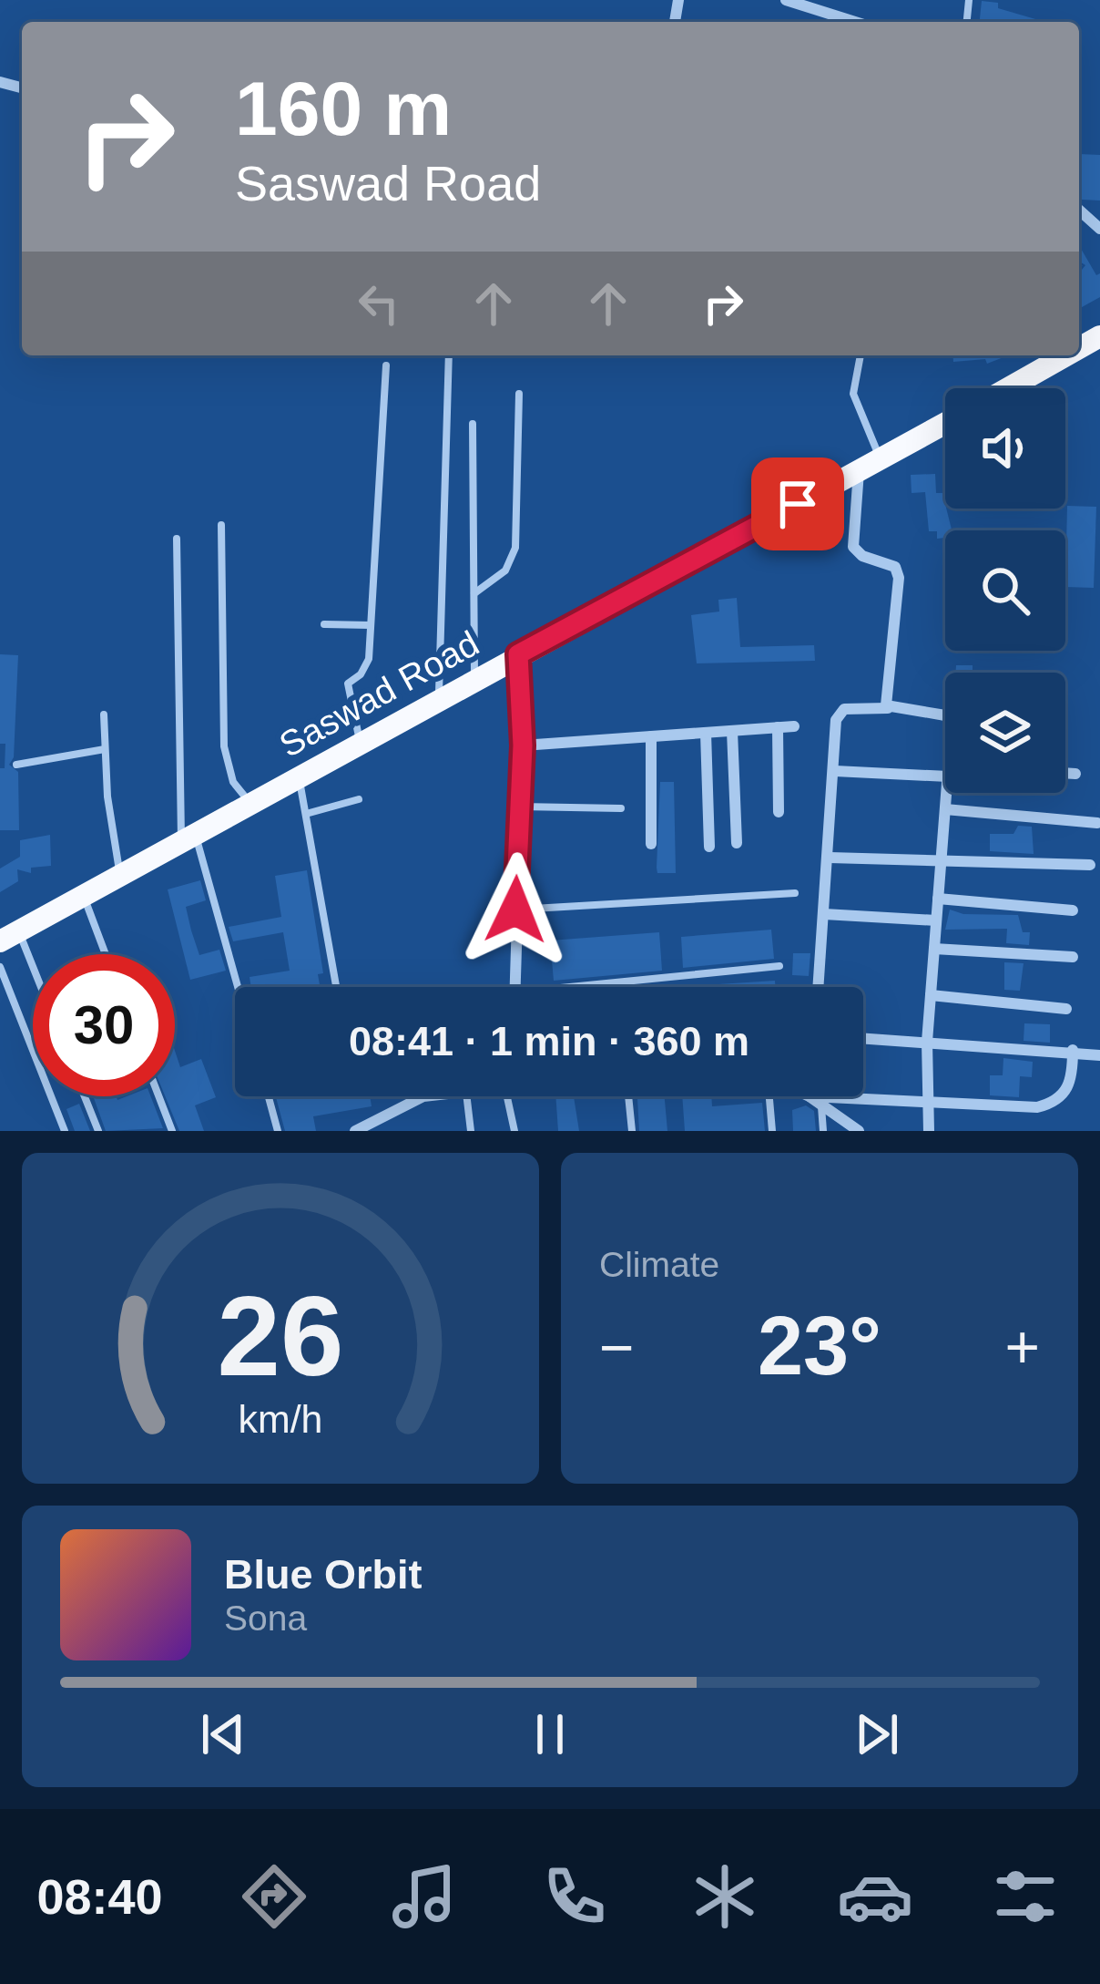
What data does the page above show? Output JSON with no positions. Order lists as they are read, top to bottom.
{
  "streets": {
    "highway": ["Saswad Road"]
  },
  "page": {
    "turn": ["160 m", "Saswad Road"],
    "limit": "30",
    "trip": "08:41 · 1 min · 360 m",
    "tile": "Climate",
    "heat": ["−", "23°", "+"],
    "song": ["Blue Orbit", "Sona"],
    "tabs": "08:40",
    "gauge": ["26", "km/h"]
  }
}
